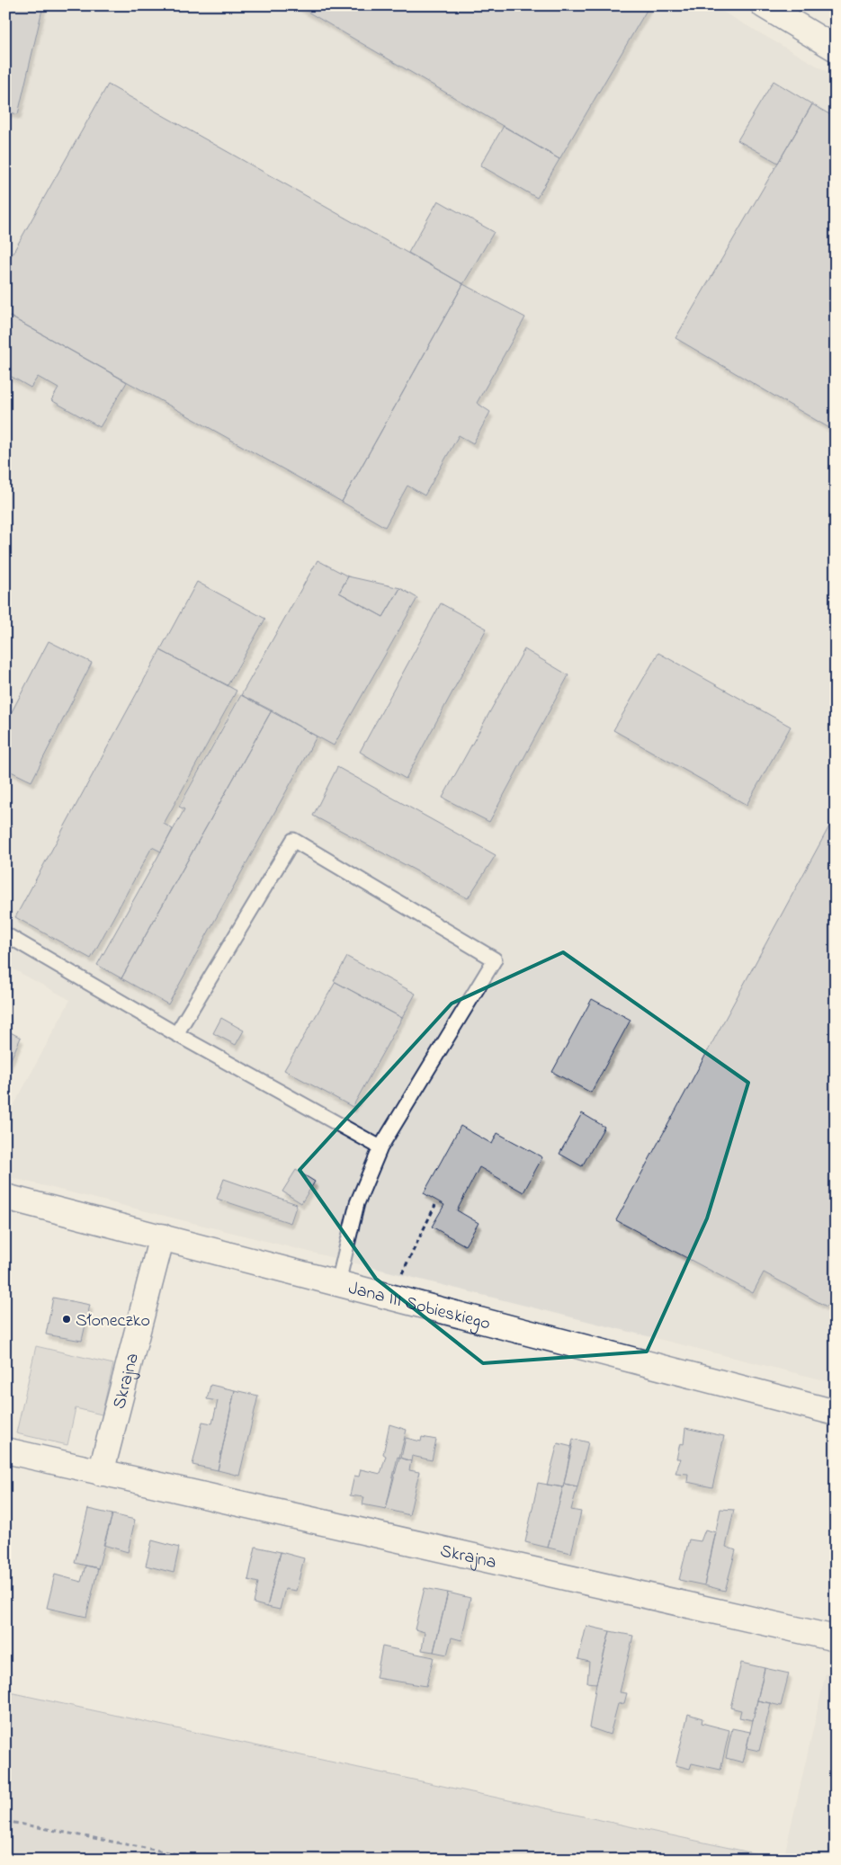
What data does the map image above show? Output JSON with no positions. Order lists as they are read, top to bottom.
{
  "streets": {
    "street": ["Jana III Sobieskiego", "Skrajna"]
  },
  "crossings": [
    ["Jana III Sobieskiego", "Skrajna"]
  ],
  "places": ["Słoneczko"]
}
